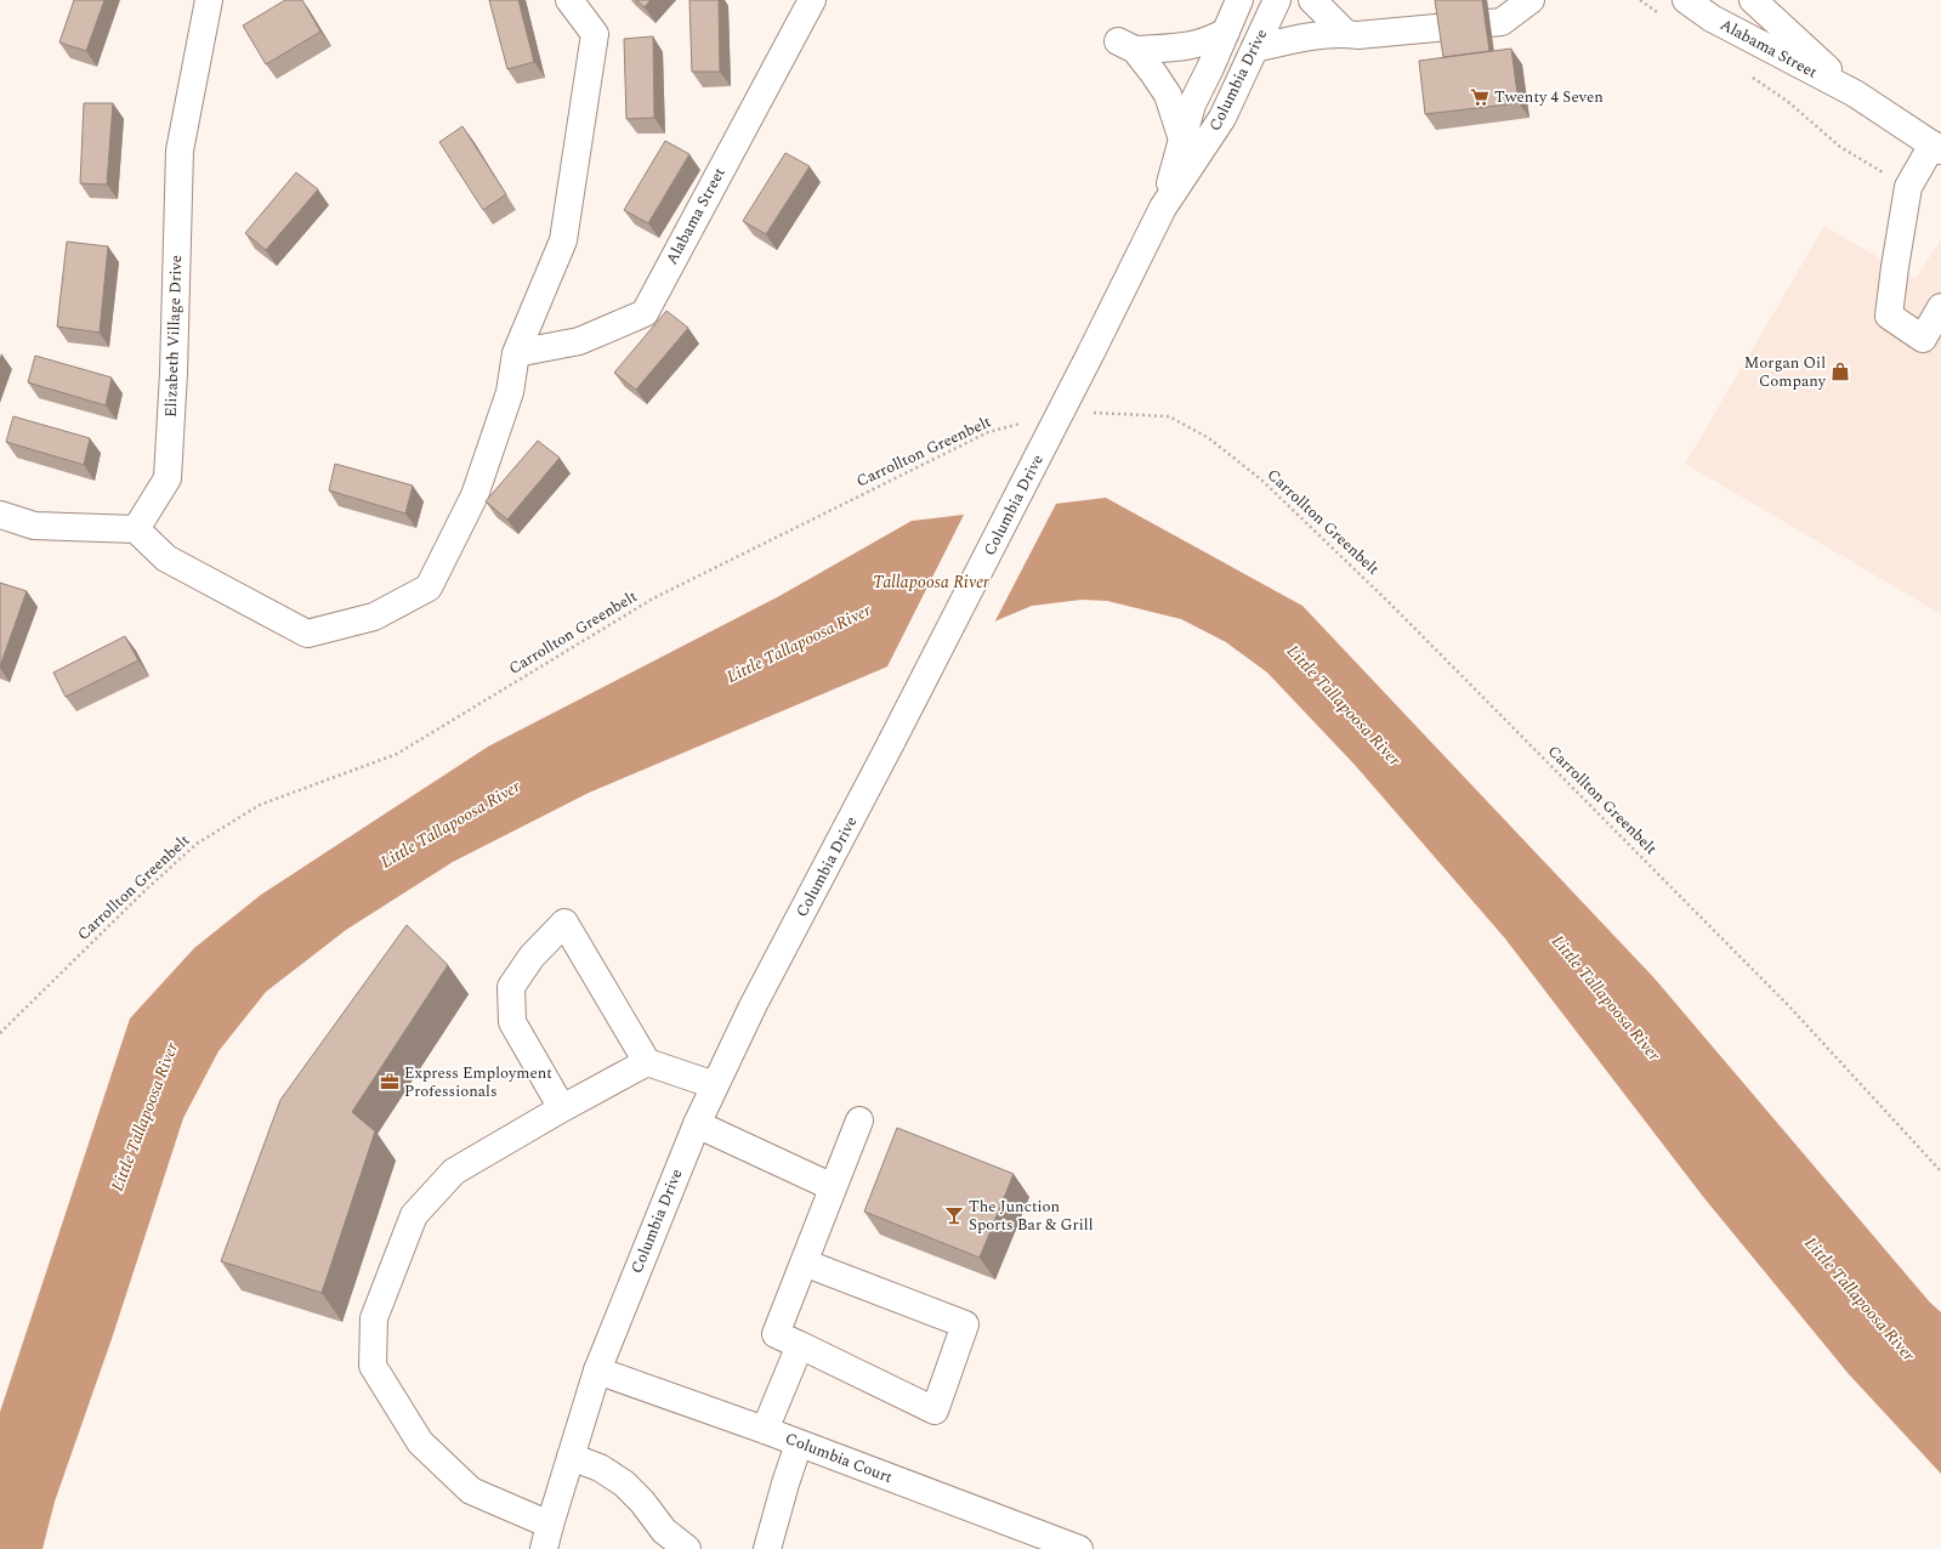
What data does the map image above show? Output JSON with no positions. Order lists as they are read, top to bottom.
{
  "streets": {
    "street": [
      "Alabama Street",
      "Columbia Drive",
      "Elizabeth Village Drive",
      "Columbia Court"
    ],
    "path": ["Carrollton Greenbelt"]
  },
  "crossings": [
    ["Columbia Drive", "Columbia Court"]
  ],
  "water": ["Tallapoosa River", "Little Tallapoosa River"],
  "places": {
    "supermarket": ["Twenty 4 Seven"],
    "shop": ["Morgan Oil Company"],
    "office": ["Express Employment Professionals"],
    "bar": ["The Junction Sports Bar & Grill"]
  }
}
